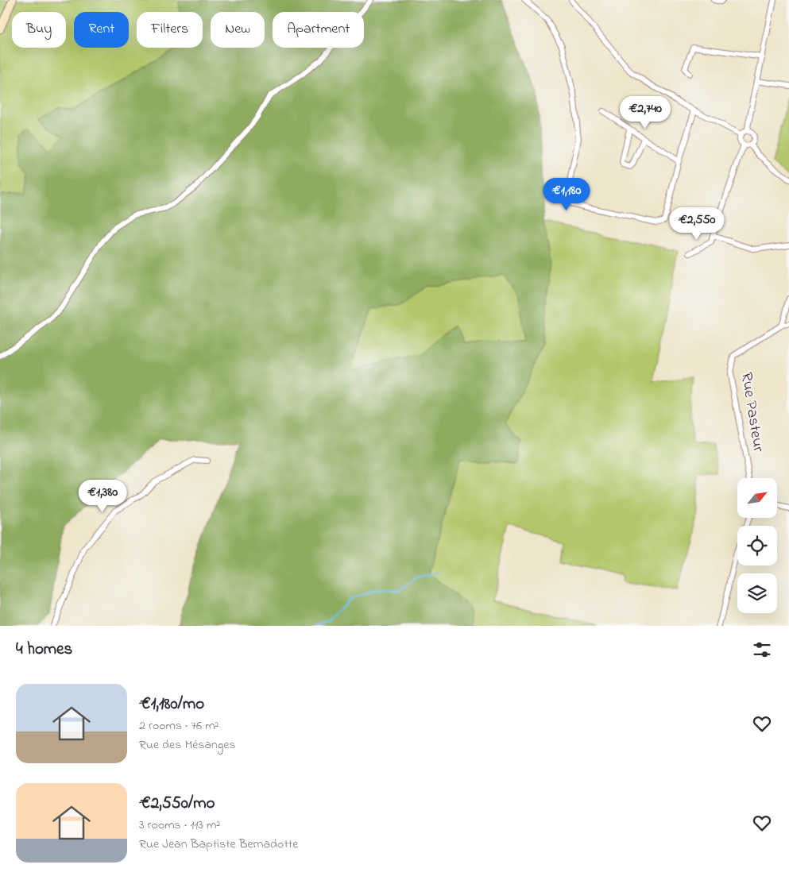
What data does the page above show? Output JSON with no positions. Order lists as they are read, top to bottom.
{
  "streets": {
    "street": ["Rue Pasteur"]
  },
  "north": "top right",
  "page": {
    "chip": [
      "Buy",
      "Rent",
      "Filters",
      "New",
      "Apartment"
    ],
    "price": [
      "€2,740",
      "€1,180",
      "€2,550",
      "€1,380"
    ],
    "heading": "4 homes",
    "list": [
      {
        "name": "€1,180/mo",
        "note": "2 rooms · 76 m² · Rue des Mésanges"
      },
      {
        "name": "€2,550/mo",
        "note": "3 rooms · 113 m² · Rue Jean Baptiste Bernadotte"
      }
    ]
  }
}
